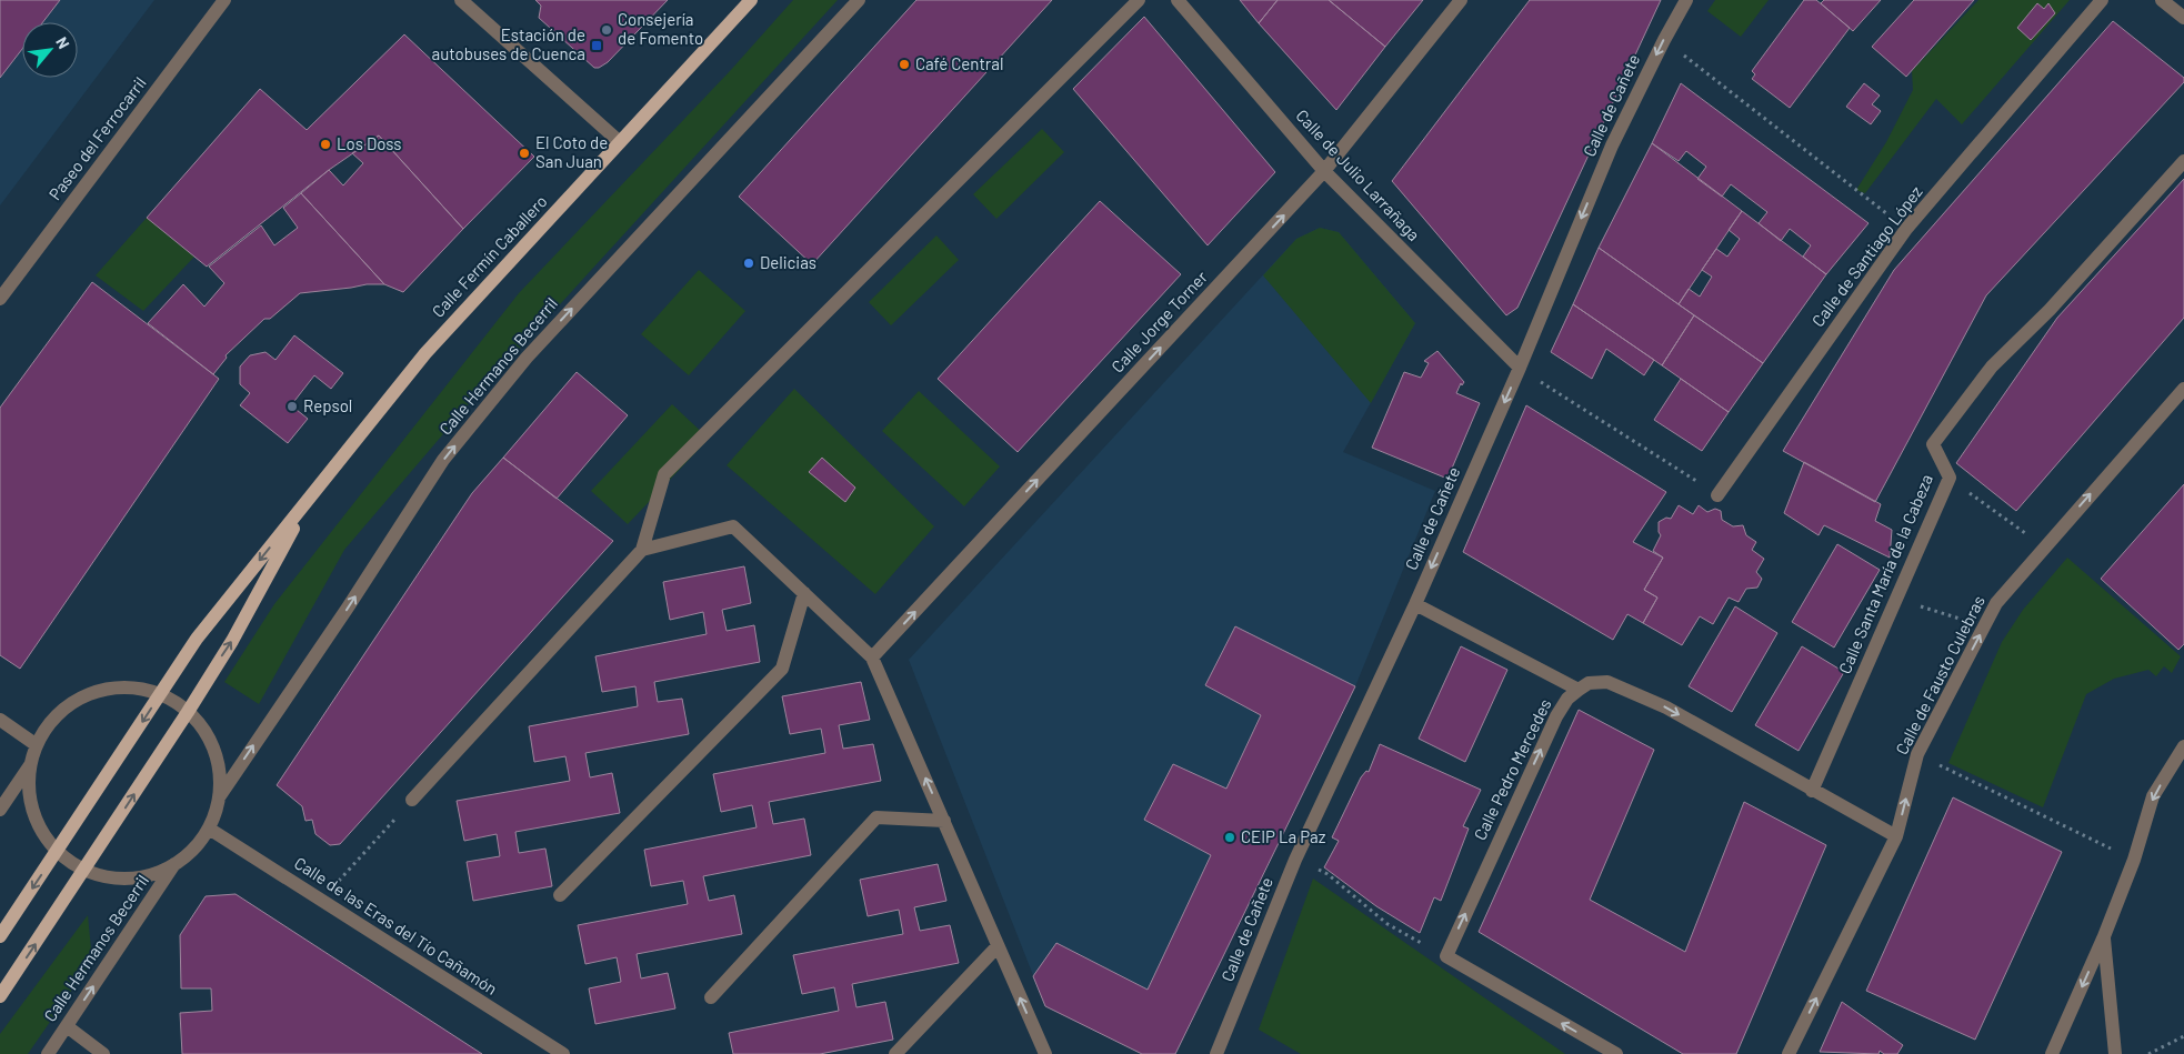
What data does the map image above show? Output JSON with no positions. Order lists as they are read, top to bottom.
{
  "streets": {
    "main road": ["Calle Fermín Caballero"],
    "street": [
      "Calle de Cañete",
      "Paseo del Ferrocarril",
      "Calle de Julio Larrañaga",
      "Calle de Santiago López",
      "Calle Jorge Torner",
      "Calle Hermanos Becerril",
      "Calle Santa María de la Cabeza",
      "Calle de Fausto Culebras",
      "Calle Pedro Mercedes",
      "Calle de las Eras del Tío Cañamón"
    ]
  },
  "crossings": [
    ["Calle de Cañete", "Calle de Julio Larrañaga"],
    ["Calle de Julio Larrañaga", "Calle Jorge Torner"],
    ["Calle Hermanos Becerril", "Calle de las Eras del Tío Cañamón"]
  ],
  "one_way": [
    "Calle de Cañete",
    "Calle Jorge Torner",
    "Calle Hermanos Becerril",
    "Calle de Fausto Culebras",
    "Calle Pedro Mercedes"
  ],
  "places": {
    "other": [
      "Consejería de Fomento",
      "Café Central",
      "Los Doss",
      "El Coto de San Juan",
      "Delicias",
      "Repsol",
      "CEIP La Paz"
    ],
    "transit": ["Estación de autobuses de Cuenca"]
  },
  "north": "top right"
}
